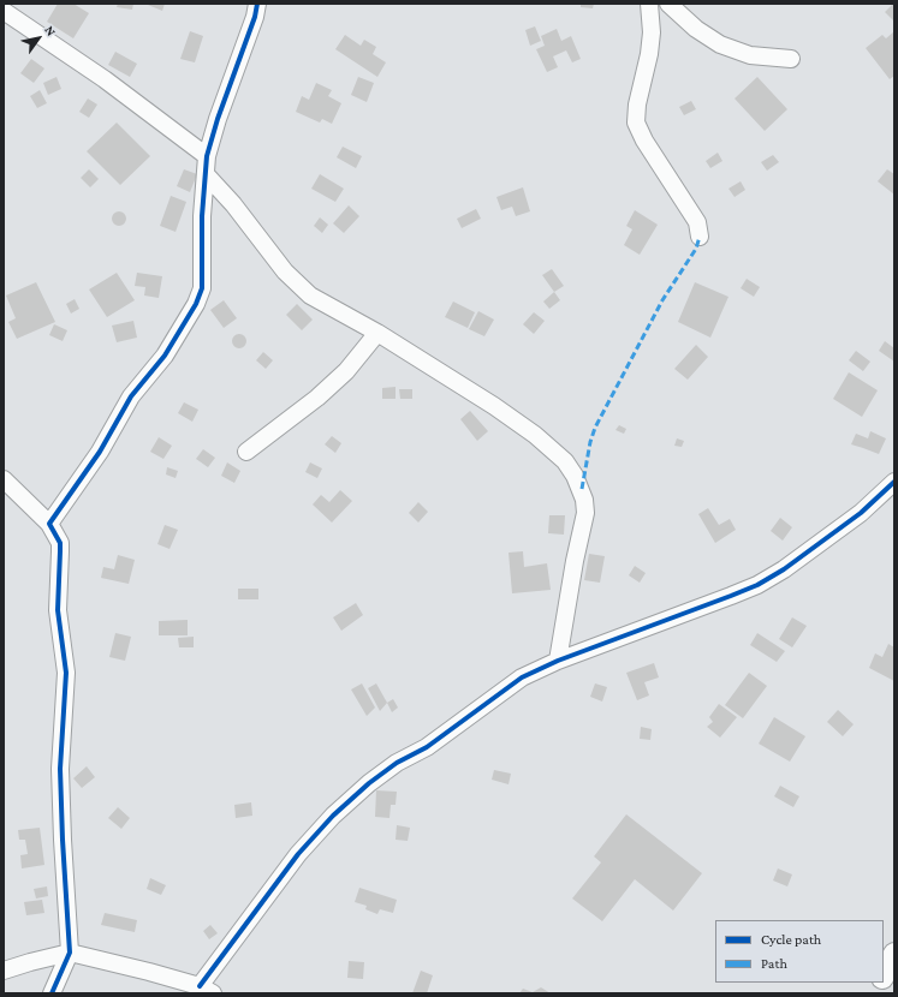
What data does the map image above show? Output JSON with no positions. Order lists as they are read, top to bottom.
{
  "legend": ["Cycle path", "Path"],
  "north": "top right"
}
